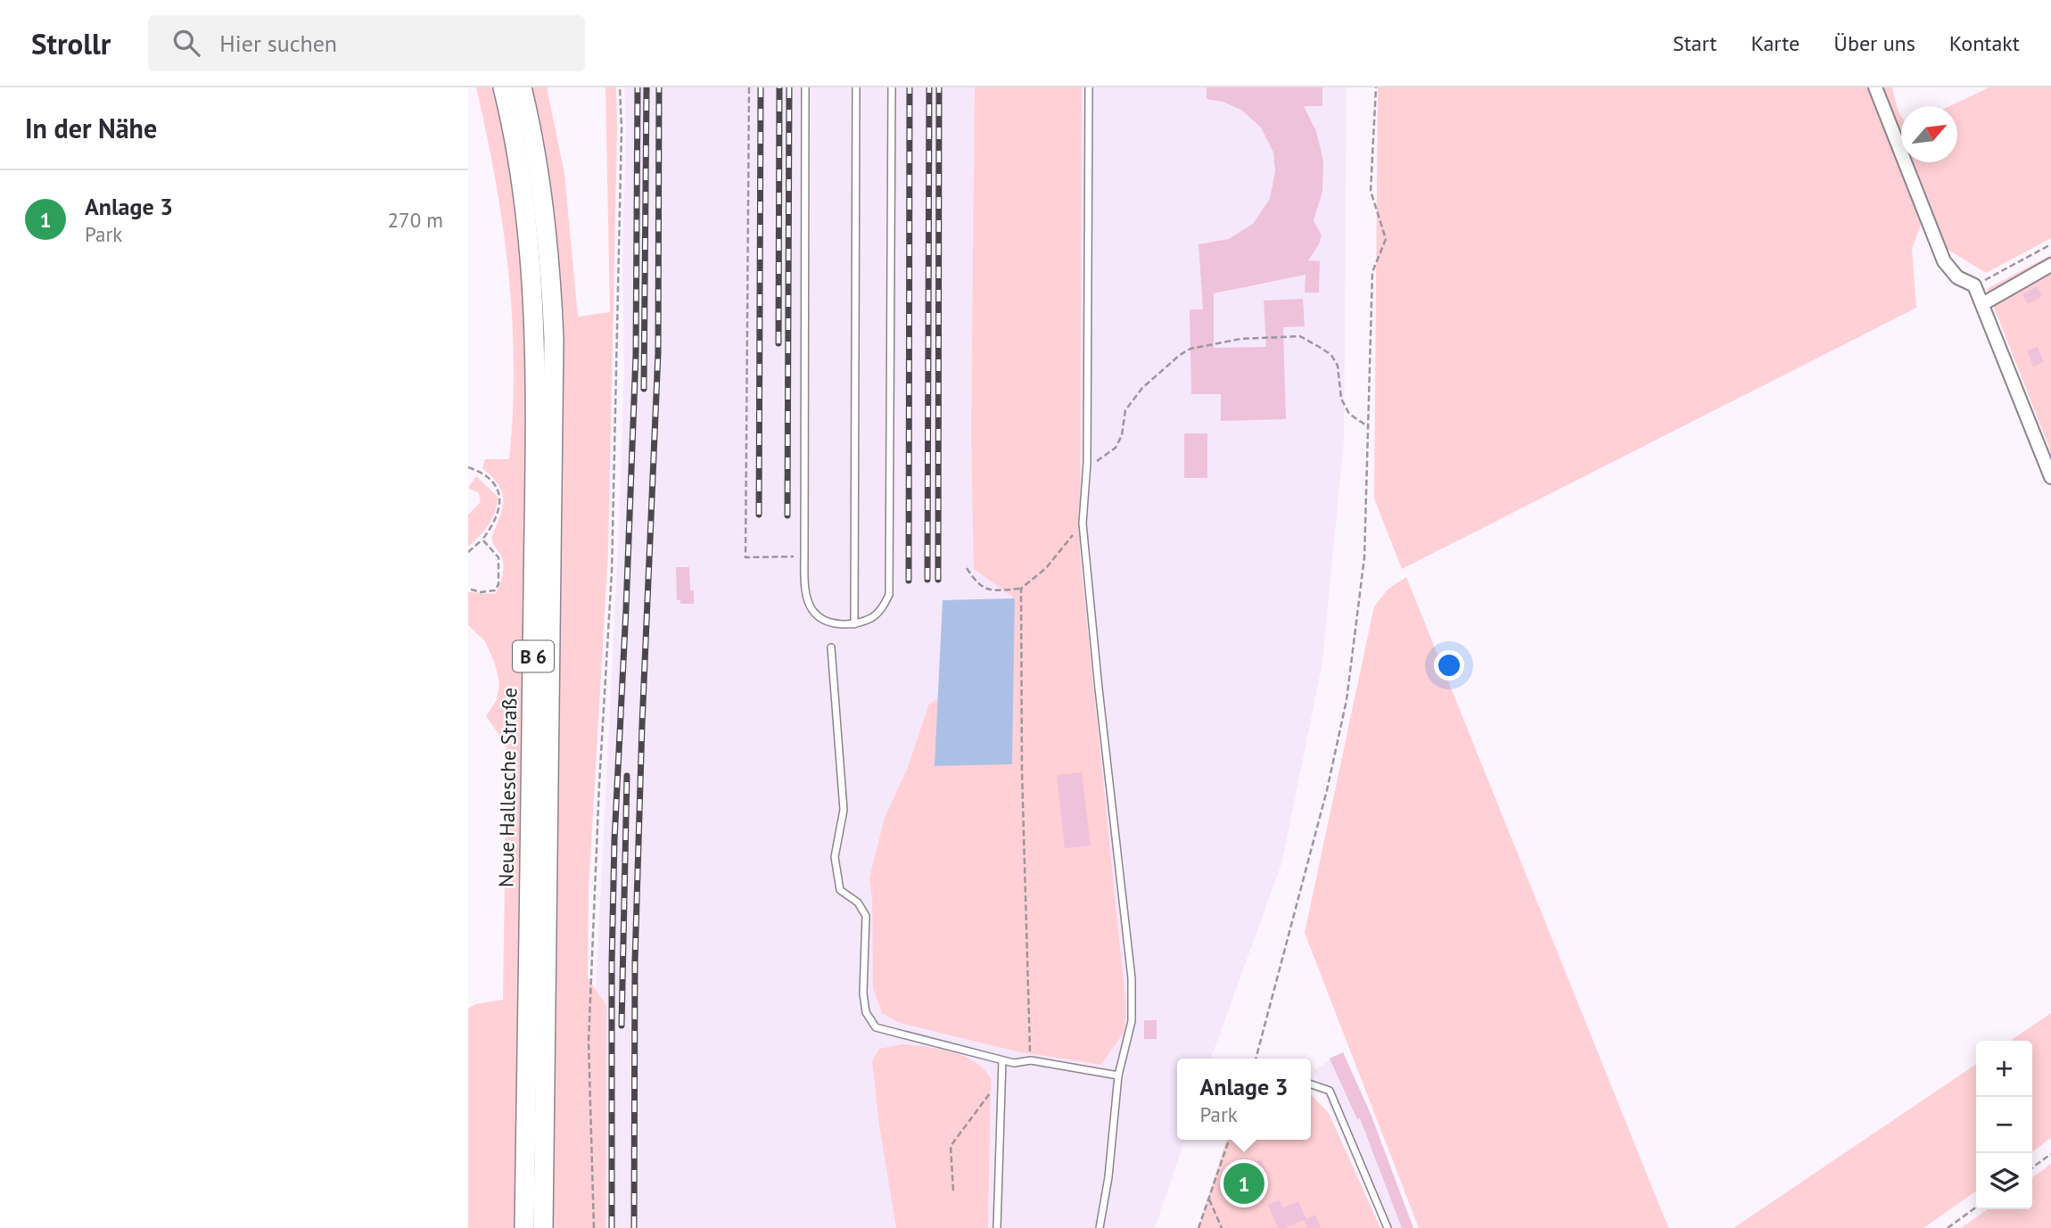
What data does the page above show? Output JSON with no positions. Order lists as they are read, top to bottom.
{
  "streets": {
    "main road": ["B 6", "Neue Hallesche Straße"]
  },
  "north": "top right",
  "page": {
    "header": "Strollr",
    "search": "Hier suchen",
    "nav": [
      "Start",
      "Karte",
      "Über uns",
      "Kontakt"
    ],
    "heading": "In der Nähe",
    "list": [
      {
        "mark": "1",
        "name": "Anlage 3",
        "note": "Park",
        "value": "270 m"
      }
    ],
    "map_buttons": ["+", "−"],
    "popup": ["Anlage 3", "Park"],
    "pins": "1"
  }
}
